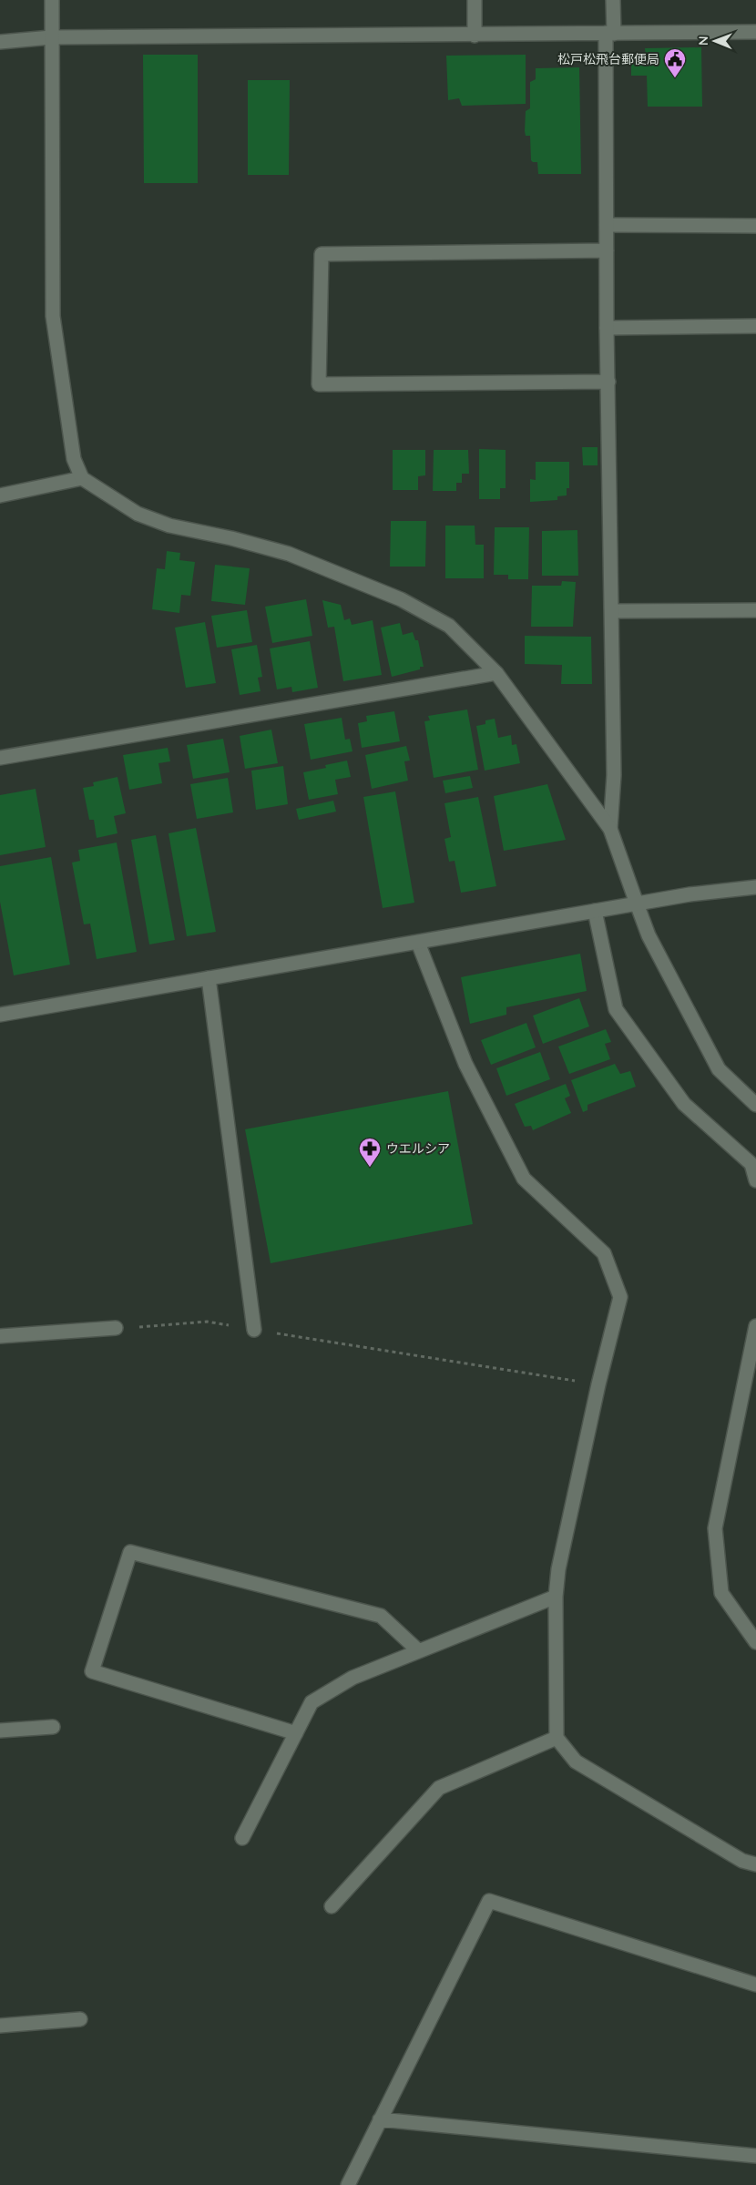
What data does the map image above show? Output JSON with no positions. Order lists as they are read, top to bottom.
{
  "places": {
    "public building": ["松戸松飛台郵便局"],
    "pharmacy": ["ウエルシア"]
  },
  "north": "left"
}
